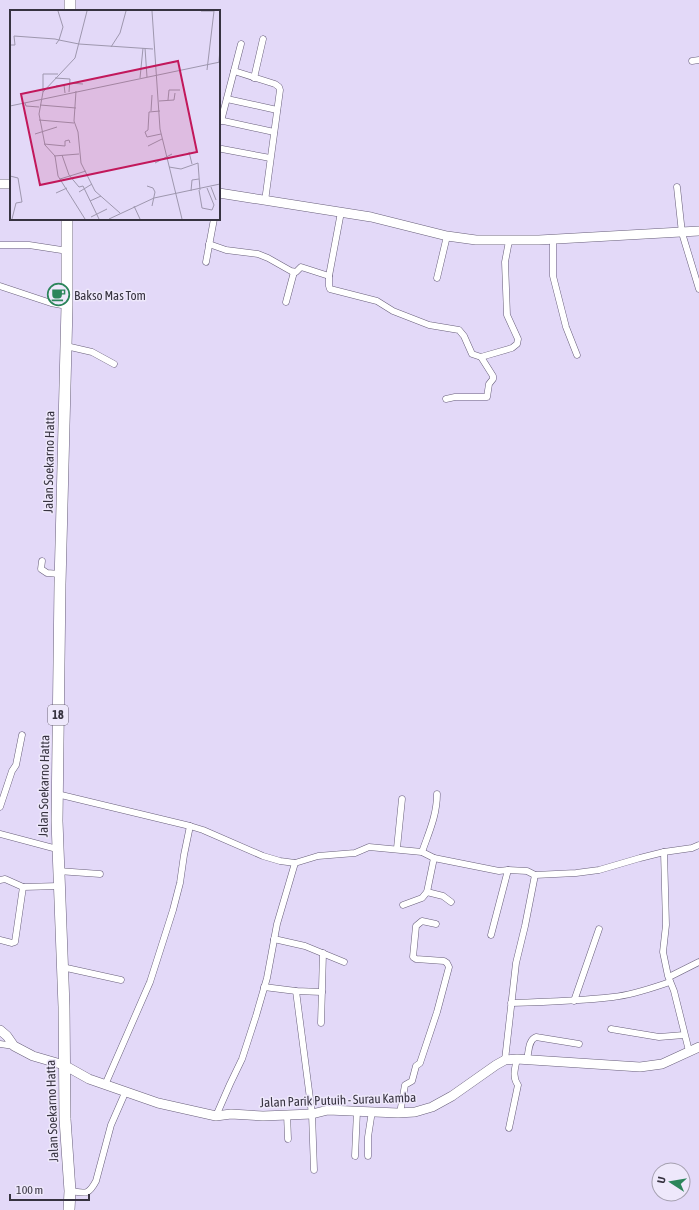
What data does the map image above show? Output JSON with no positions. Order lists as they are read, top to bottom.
{
  "streets": {
    "highway": ["Jalan Soekarno Hatta", "18"],
    "street": ["Jalan Parik Putuih - Surau Kamba"]
  },
  "crossings": [
    ["Jalan Soekarno Hatta", "Jalan Parik Putuih - Surau Kamba"]
  ],
  "places": {
    "cafe": ["Bakso Mas Tom"]
  },
  "scale_bar": "100 m",
  "north": "left"
}
